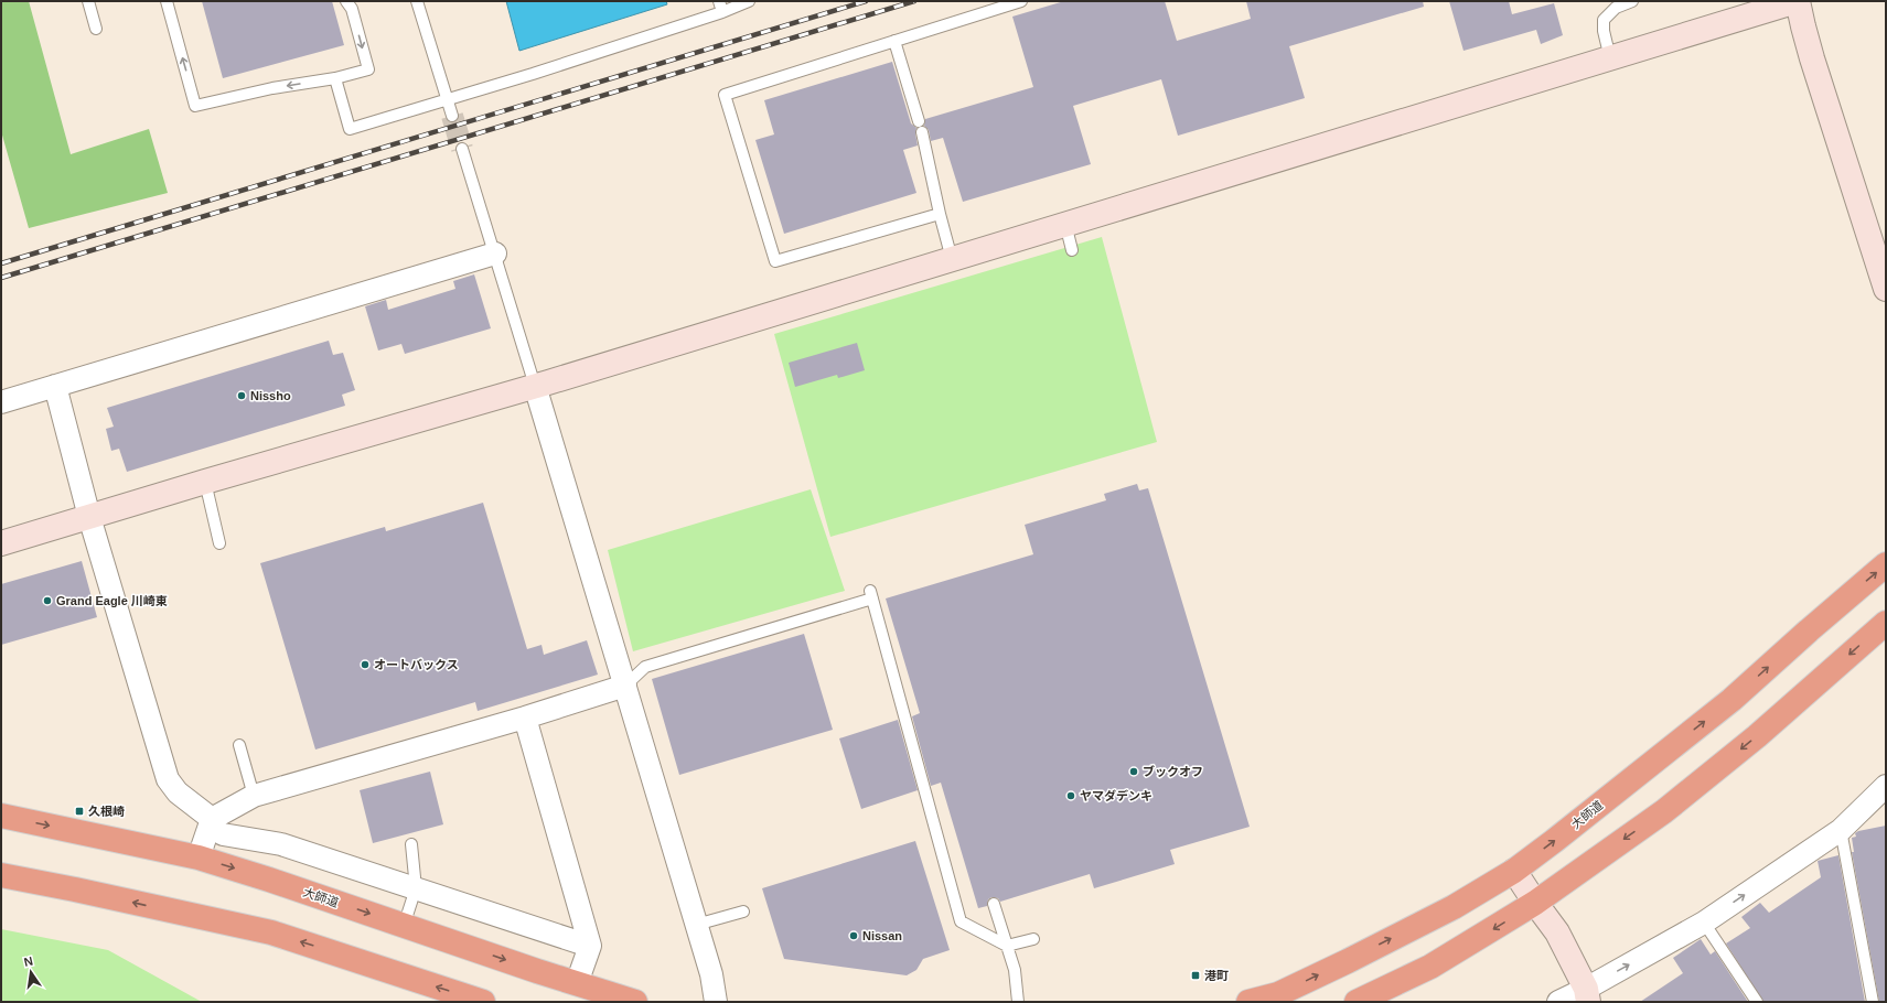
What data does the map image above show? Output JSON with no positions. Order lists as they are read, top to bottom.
{
  "streets": {
    "highway": ["大師道"]
  },
  "one_way": ["大師道"],
  "places": {
    "other": [
      "Nissho",
      "Grand Eagle 川崎東",
      "オートバックス",
      "ブックオフ",
      "ヤマダデンキ",
      "Nissan"
    ],
    "transit": ["久根崎", "港町"]
  },
  "north": "top"
}
